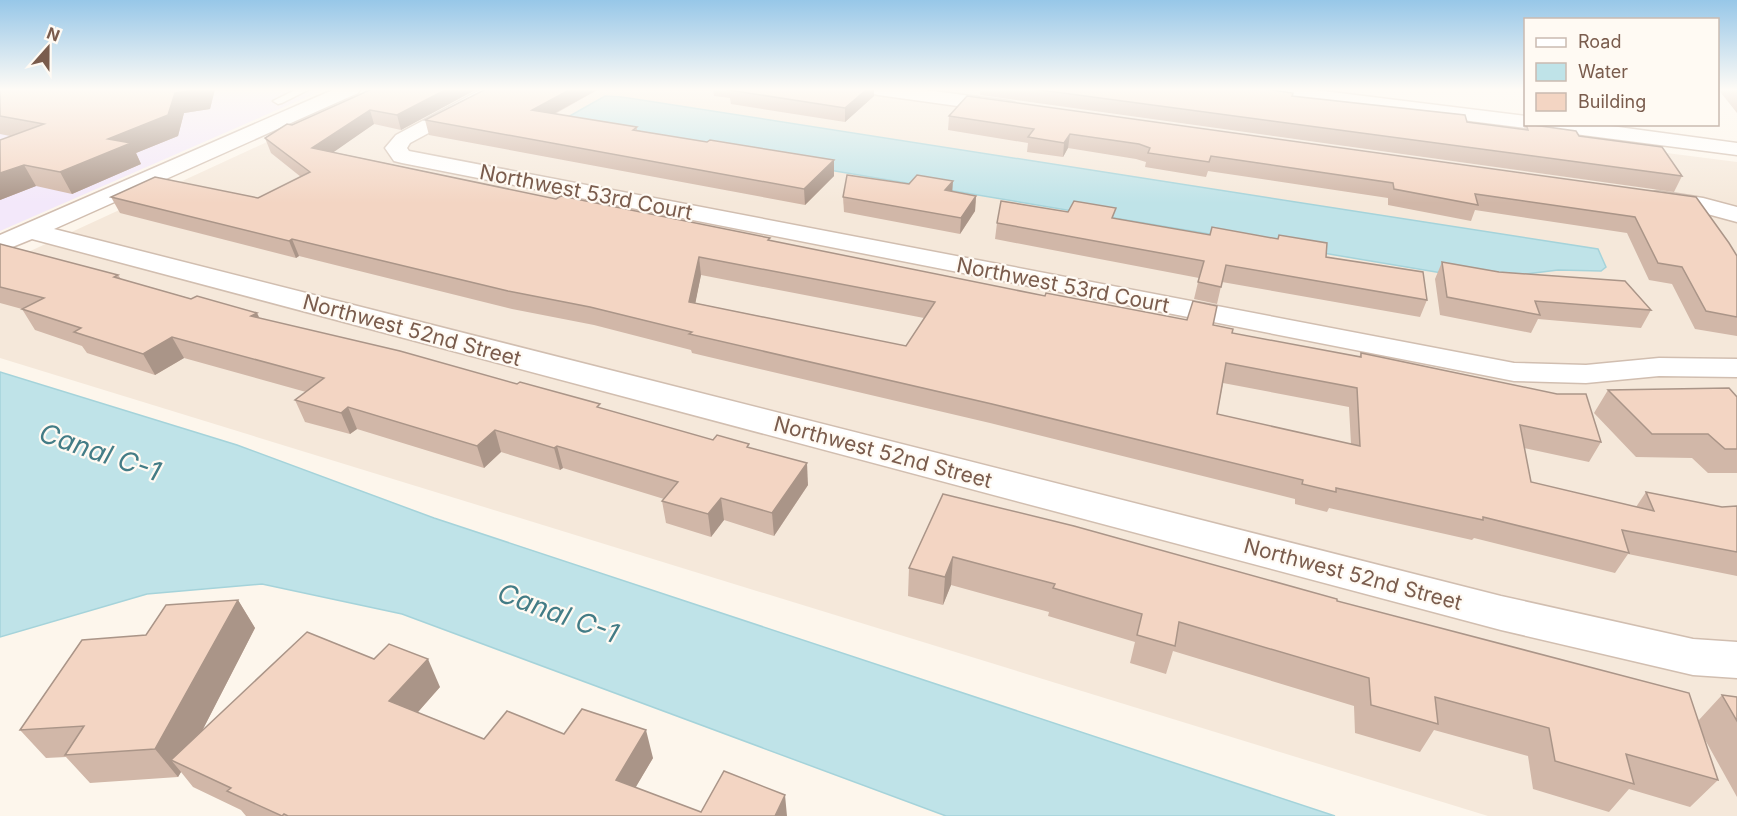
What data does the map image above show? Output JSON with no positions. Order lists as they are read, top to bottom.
{
  "streets": {
    "street": ["Northwest 53rd Court", "Northwest 52nd Street"]
  },
  "water": ["Canal C-1"],
  "legend": ["Road", "Water", "Building"],
  "north": "top"
}
